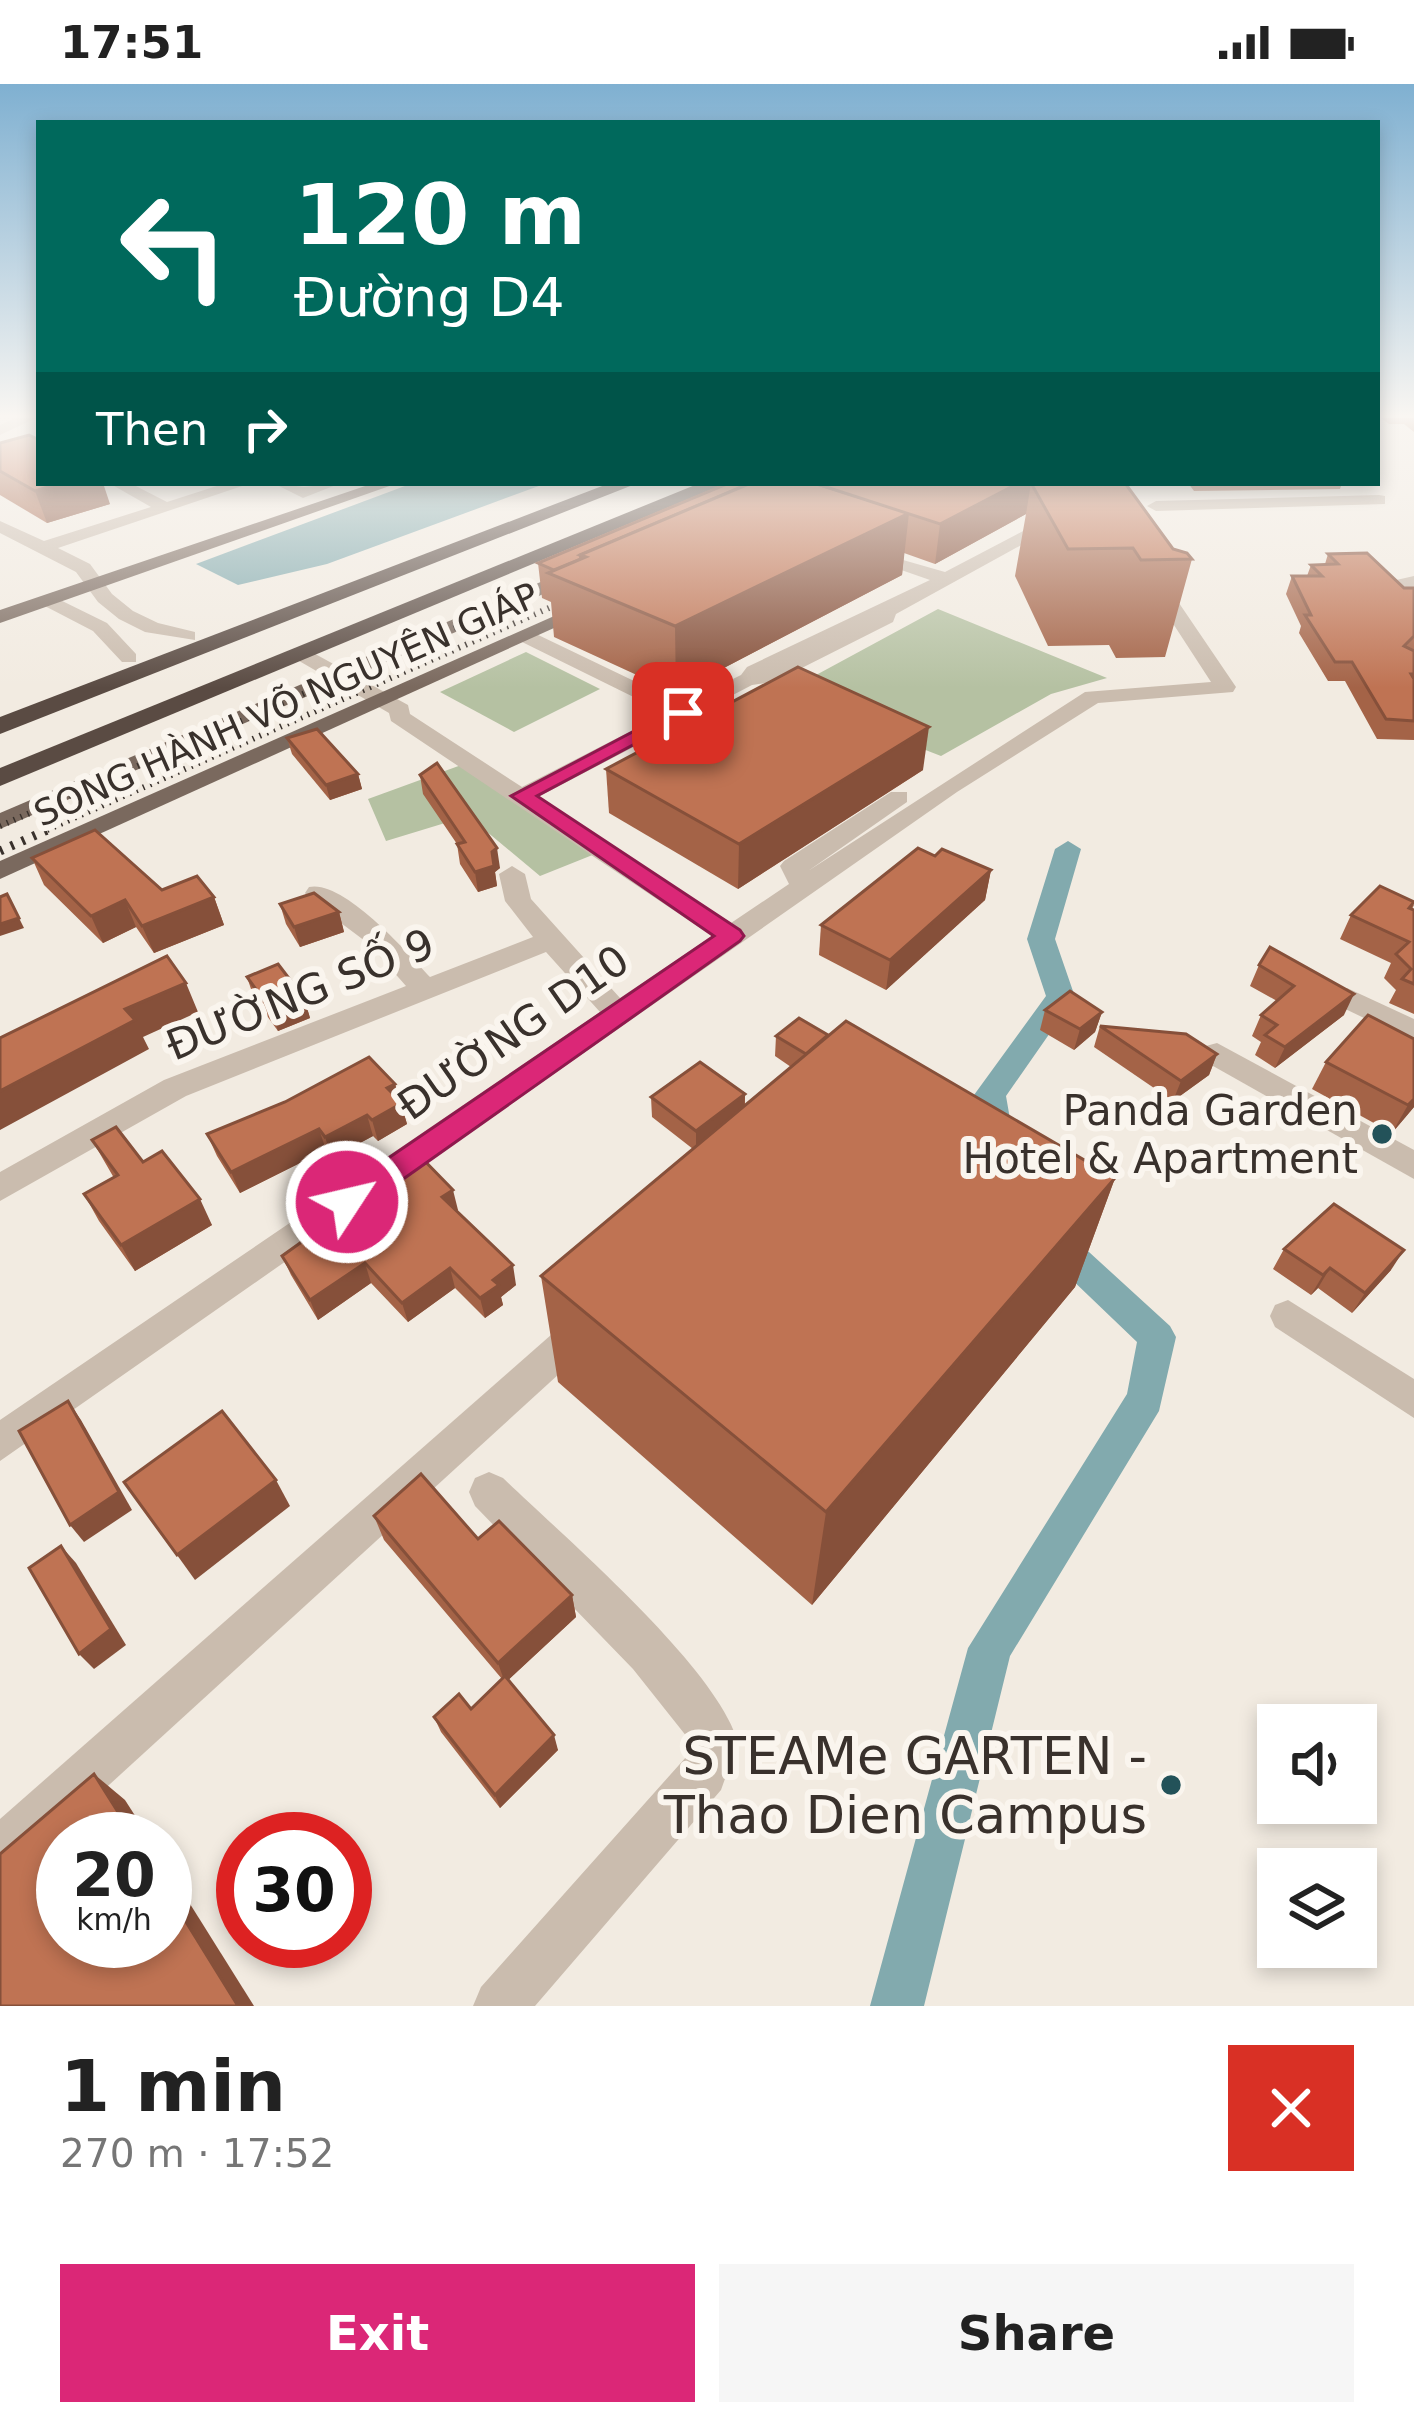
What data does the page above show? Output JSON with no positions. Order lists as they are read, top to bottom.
{
  "streets": {
    "main road": ["SONG HÀNH VÕ NGUYÊN GIÁP"],
    "street": ["ĐƯỜNG SỐ 9", "ĐƯỜNG D10"]
  },
  "places": ["Panda Garden Hotel & Apartment", "STEAMe GARTEN - Thao Dien Campus"],
  "page": {
    "status": "17:51",
    "turn": ["120 m", "Đường D4"],
    "then": "Then",
    "speed": "20 km/h",
    "limit": "30",
    "heading": ["1 min", "270 m · 17:52"],
    "buttons": ["Exit", "Share"]
  }
}
